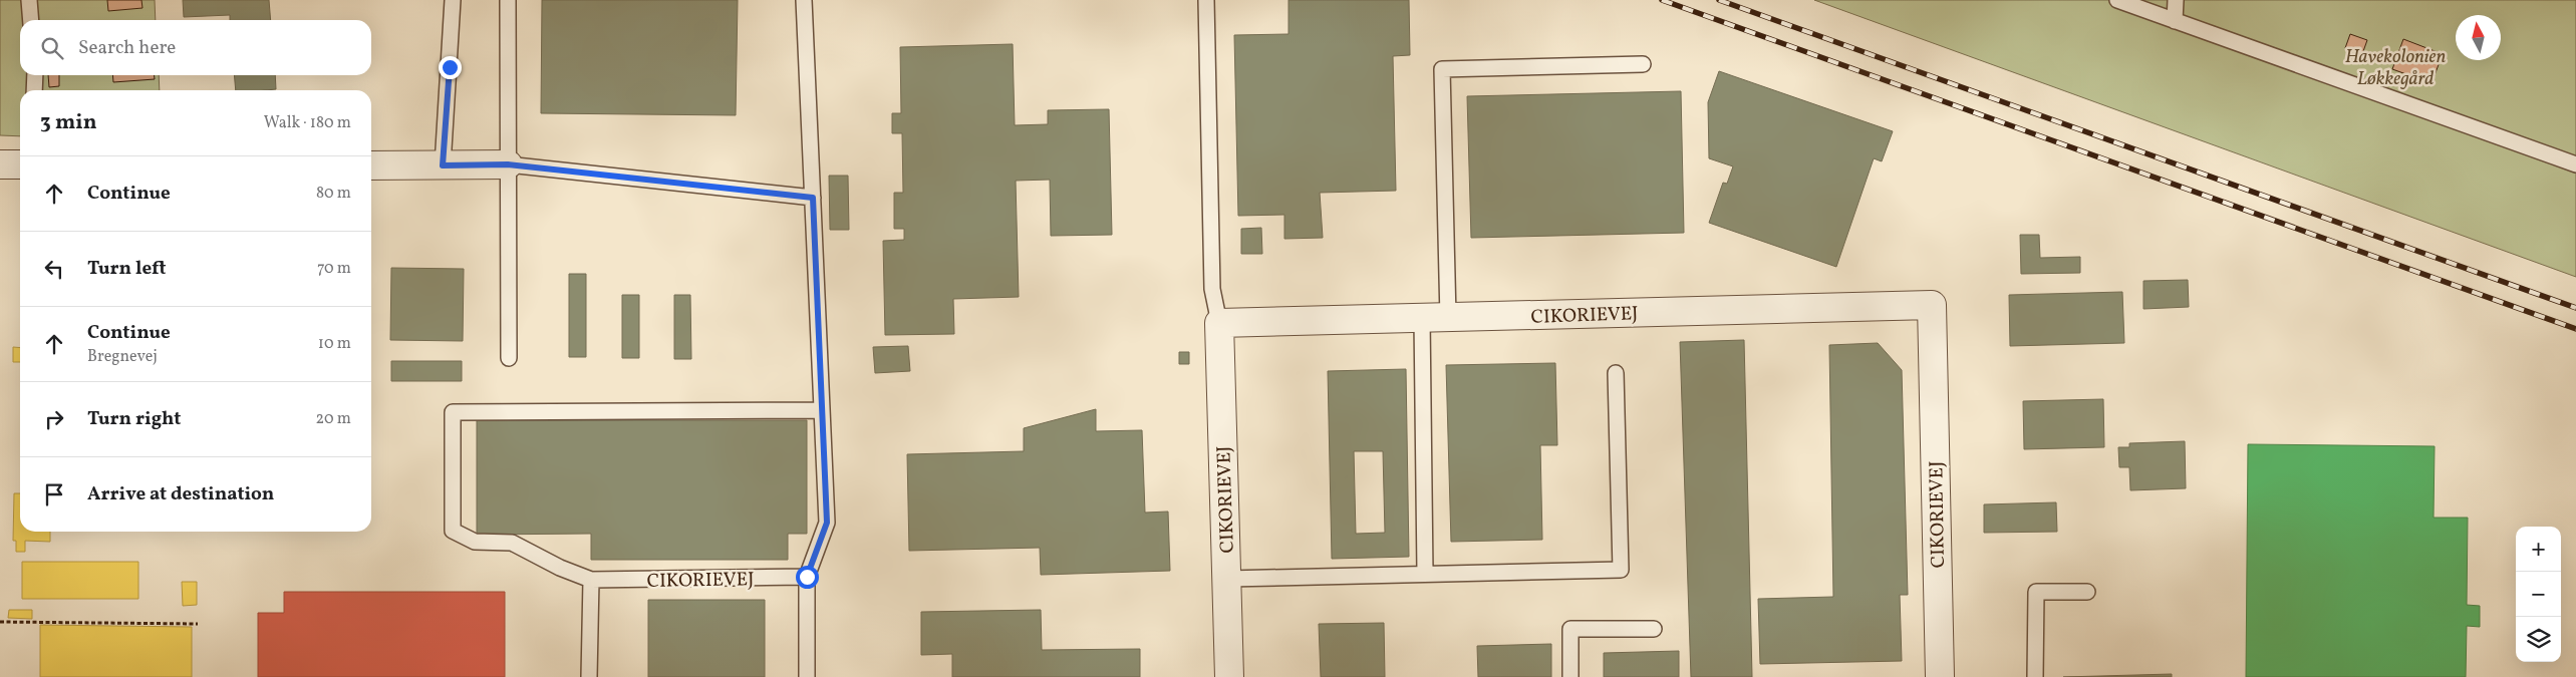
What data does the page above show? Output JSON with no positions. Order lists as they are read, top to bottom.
{
  "streets": {
    "street": ["CIKORIEVEJ"]
  },
  "parks": ["Havekolonien Løkkegård"],
  "north": "top",
  "page": {
    "search": "Search here",
    "heading": ["3 min", "Walk · 180 m"],
    "list": [
      ["Continue", "80 m"],
      ["Turn left", "70 m"],
      ["Continue", "Bregnevej", "10 m"],
      ["Turn right", "20 m"],
      "Arrive at destination"
    ],
    "map_buttons": ["+", "−"]
  }
}
